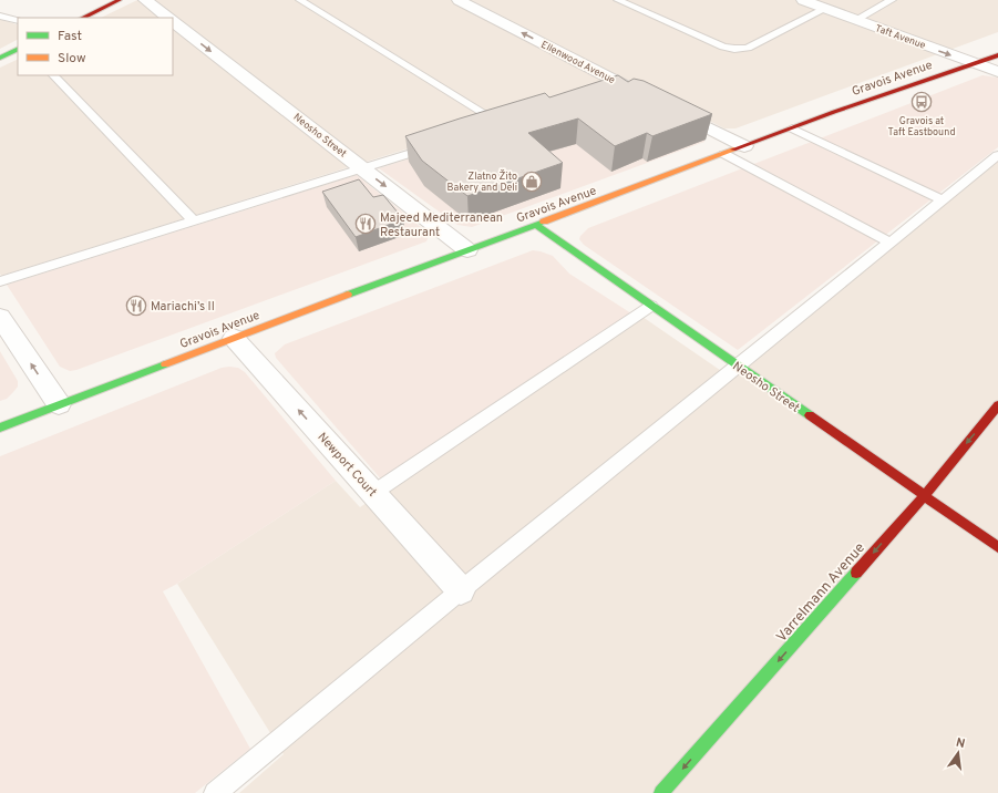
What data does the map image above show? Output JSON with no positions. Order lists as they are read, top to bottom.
{
  "streets": {
    "main road": ["Gravois Avenue", "Neosho Street", "Varrelmann Avenue"],
    "street": ["Taft Avenue", "Ellenwood Avenue", "Newport Court"]
  },
  "crossings": [
    ["Taft Avenue", "Gravois Avenue"],
    ["Gravois Avenue", "Neosho Street"],
    ["Gravois Avenue", "Newport Court"],
    ["Neosho Street", "Varrelmann Avenue"]
  ],
  "one_way": [
    "Taft Avenue",
    "Ellenwood Avenue",
    "Neosho Street",
    "Newport Court",
    "Varrelmann Avenue"
  ],
  "places": {
    "bus stop": ["Gravois at Taft Eastbound"],
    "shop": ["Zlatno Žito Bakery and Deli"],
    "restaurant": ["Majeed Mediterranean Restaurant", "Mariachi’s II"]
  },
  "legend": ["Fast", "Slow"],
  "north": "top"
}
